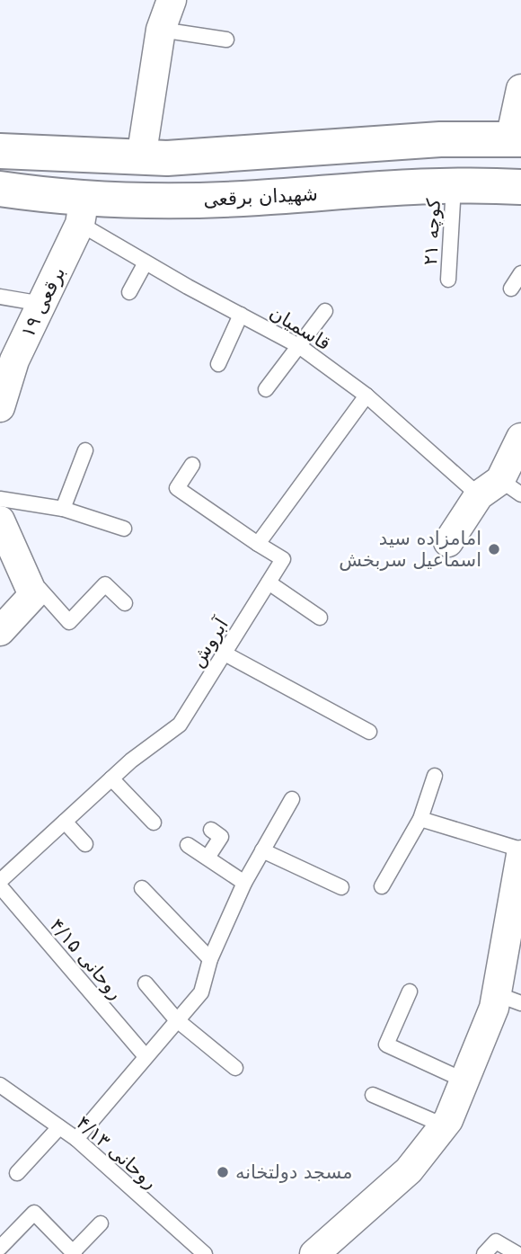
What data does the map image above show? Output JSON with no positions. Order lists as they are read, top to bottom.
{
  "streets": {
    "main road": ["شهیدان برقعی"],
    "street": ["برقعی ۱۹"],
    "lane": [
      "کوچه ۲۱",
      "قاسمیان",
      "آبروش",
      "روحانی ۴/۱۵",
      "روحانی ۴/۱۳"
    ]
  },
  "crossings": [
    ["شهیدان برقعی", "کوچه ۲۱"],
    ["شهیدان برقعی", "برقعی ۱۹"],
    ["شهیدان برقعی", "قاسمیان"],
    ["برقعی ۱۹", "قاسمیان"]
  ],
  "places": ["امامزاده سید اسماعیل سربخش", "مسجد دولتخانه"]
}
